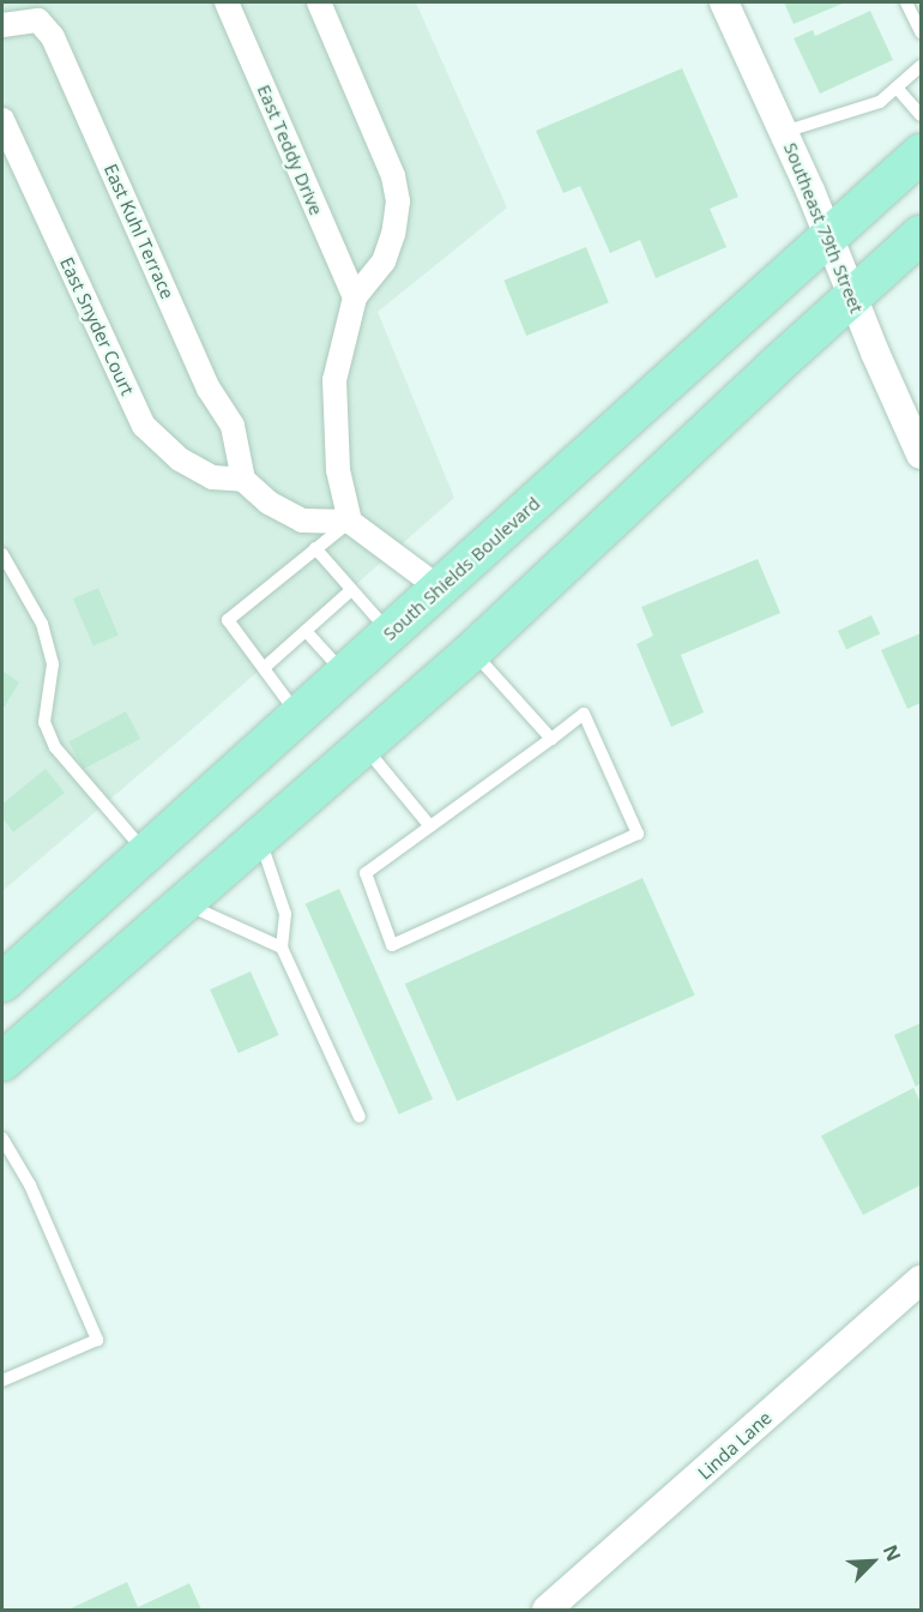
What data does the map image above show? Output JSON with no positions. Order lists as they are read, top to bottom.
{
  "streets": {
    "main road": ["South Shields Boulevard"],
    "street": [
      "East Teddy Drive",
      "Southeast 79th Street",
      "East Kuhl Terrace",
      "East Snyder Court",
      "Linda Lane"
    ]
  },
  "crossings": [
    ["Southeast 79th Street", "South Shields Boulevard"],
    ["East Kuhl Terrace", "East Snyder Court"]
  ],
  "north": "top right"
}
